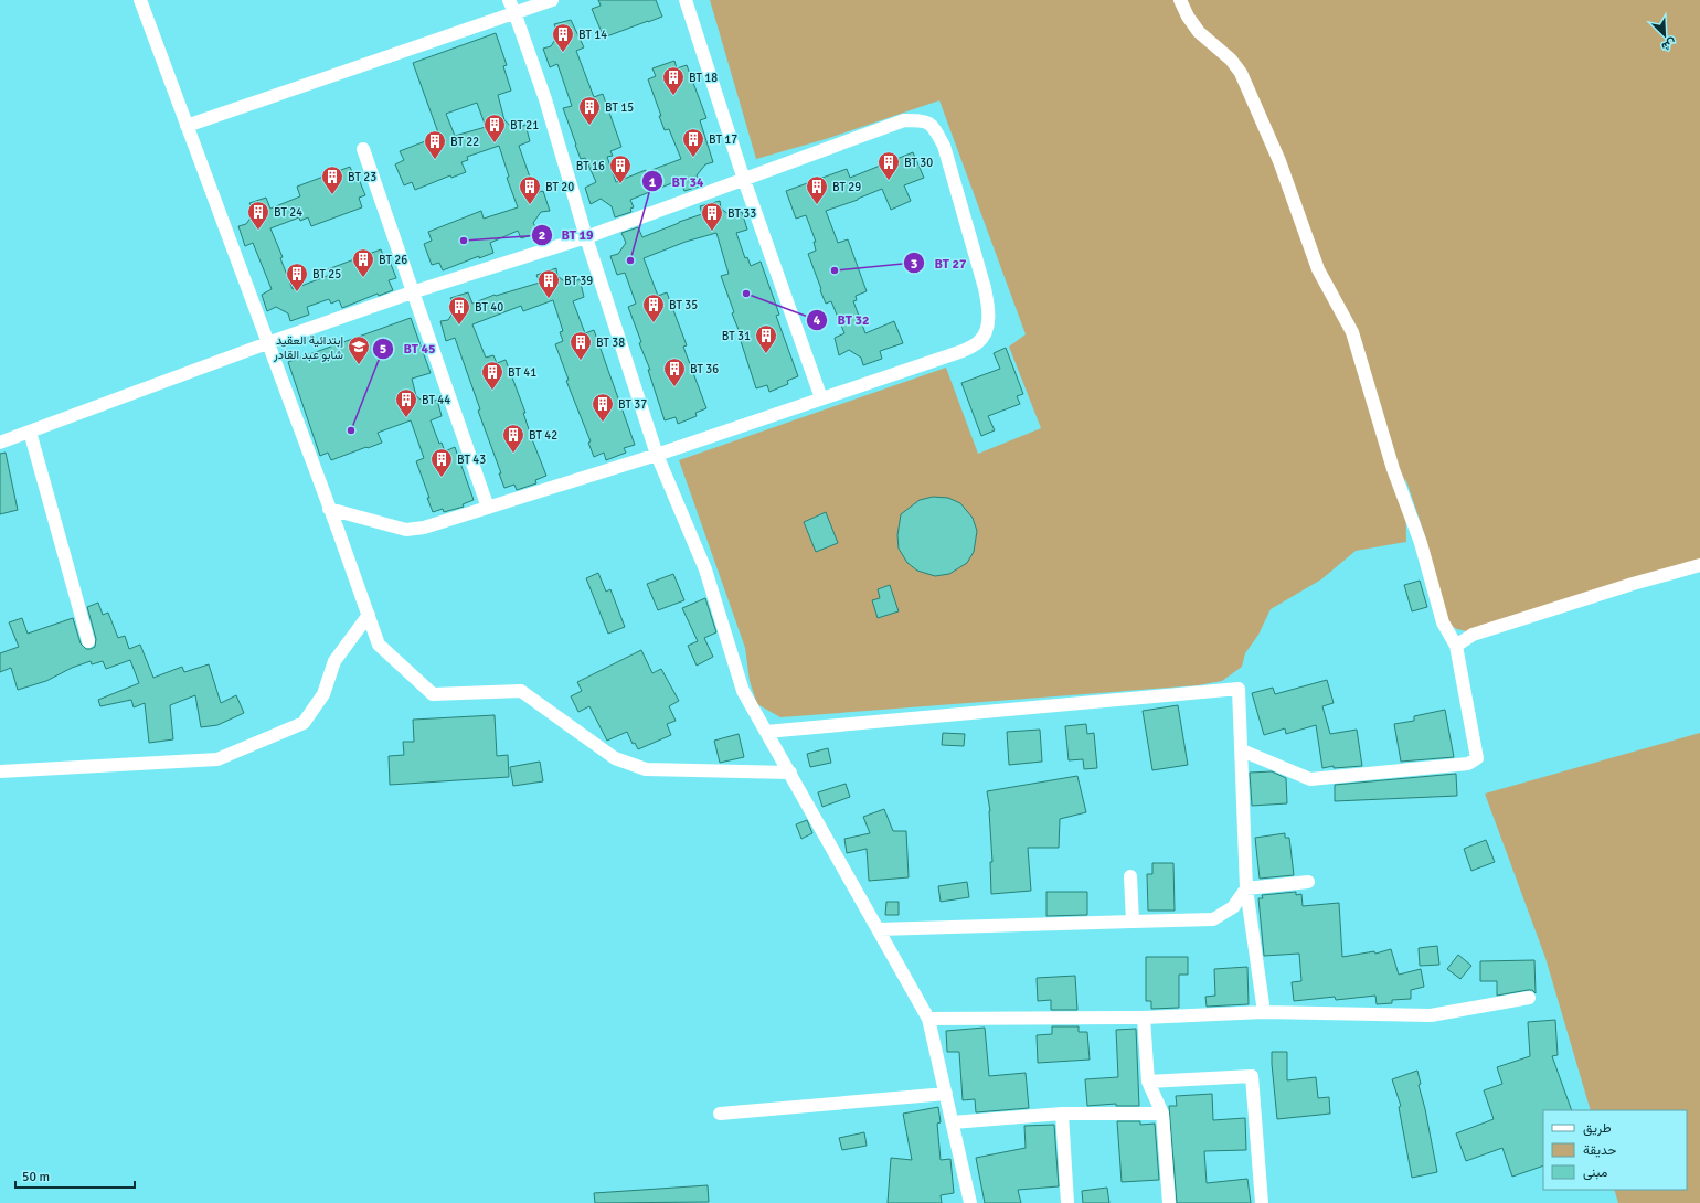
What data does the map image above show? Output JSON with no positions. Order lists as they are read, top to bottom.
{
  "places": {
    "building": [
      "BT 14",
      "BT 18",
      "BT 15",
      "BT 21",
      "BT 17",
      "BT 22",
      "BT 30",
      "BT 16",
      "BT 23",
      "BT 20",
      "BT 29",
      "BT 24",
      "BT 33",
      "BT 26",
      "BT 25",
      "BT 39",
      "BT 35",
      "BT 40",
      "BT 31",
      "BT 38",
      "BT 36",
      "BT 41",
      "BT 44",
      "BT 37",
      "BT 42",
      "BT 43"
    ],
    "other": [
      "BT 19",
      "BT 34",
      "BT 27",
      "BT 32",
      "BT 45"
    ],
    "school or university": ["إبتدائية العقيد شابو عبد القادر"]
  },
  "legend": ["طريق", "حديقة", "مبنى"],
  "scale_bar": "50 m",
  "north": "bottom right"
}
